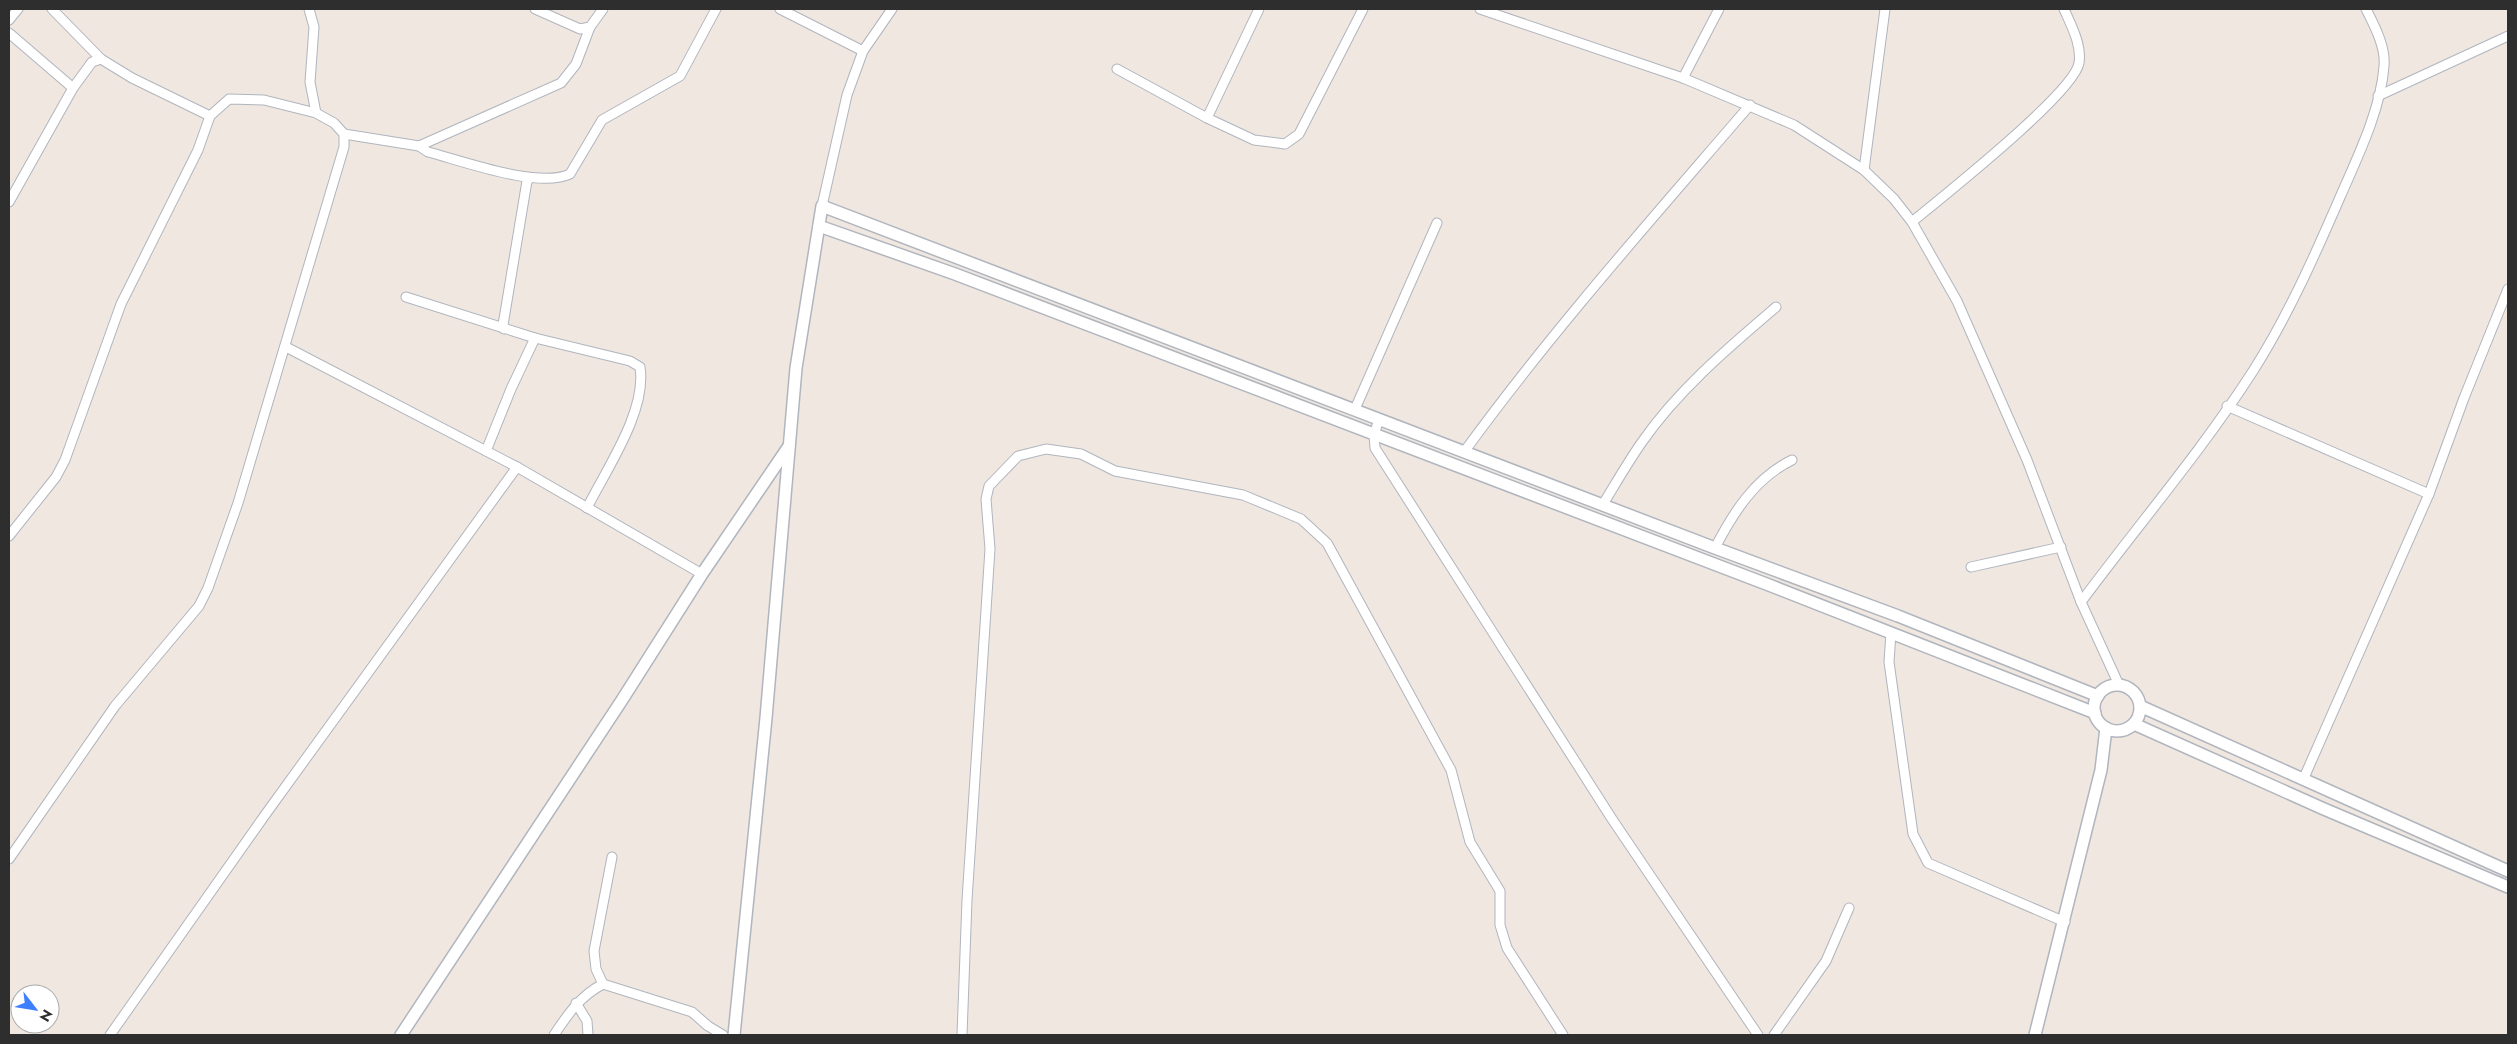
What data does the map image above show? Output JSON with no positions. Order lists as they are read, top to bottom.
{
  "north": "bottom right"
}
